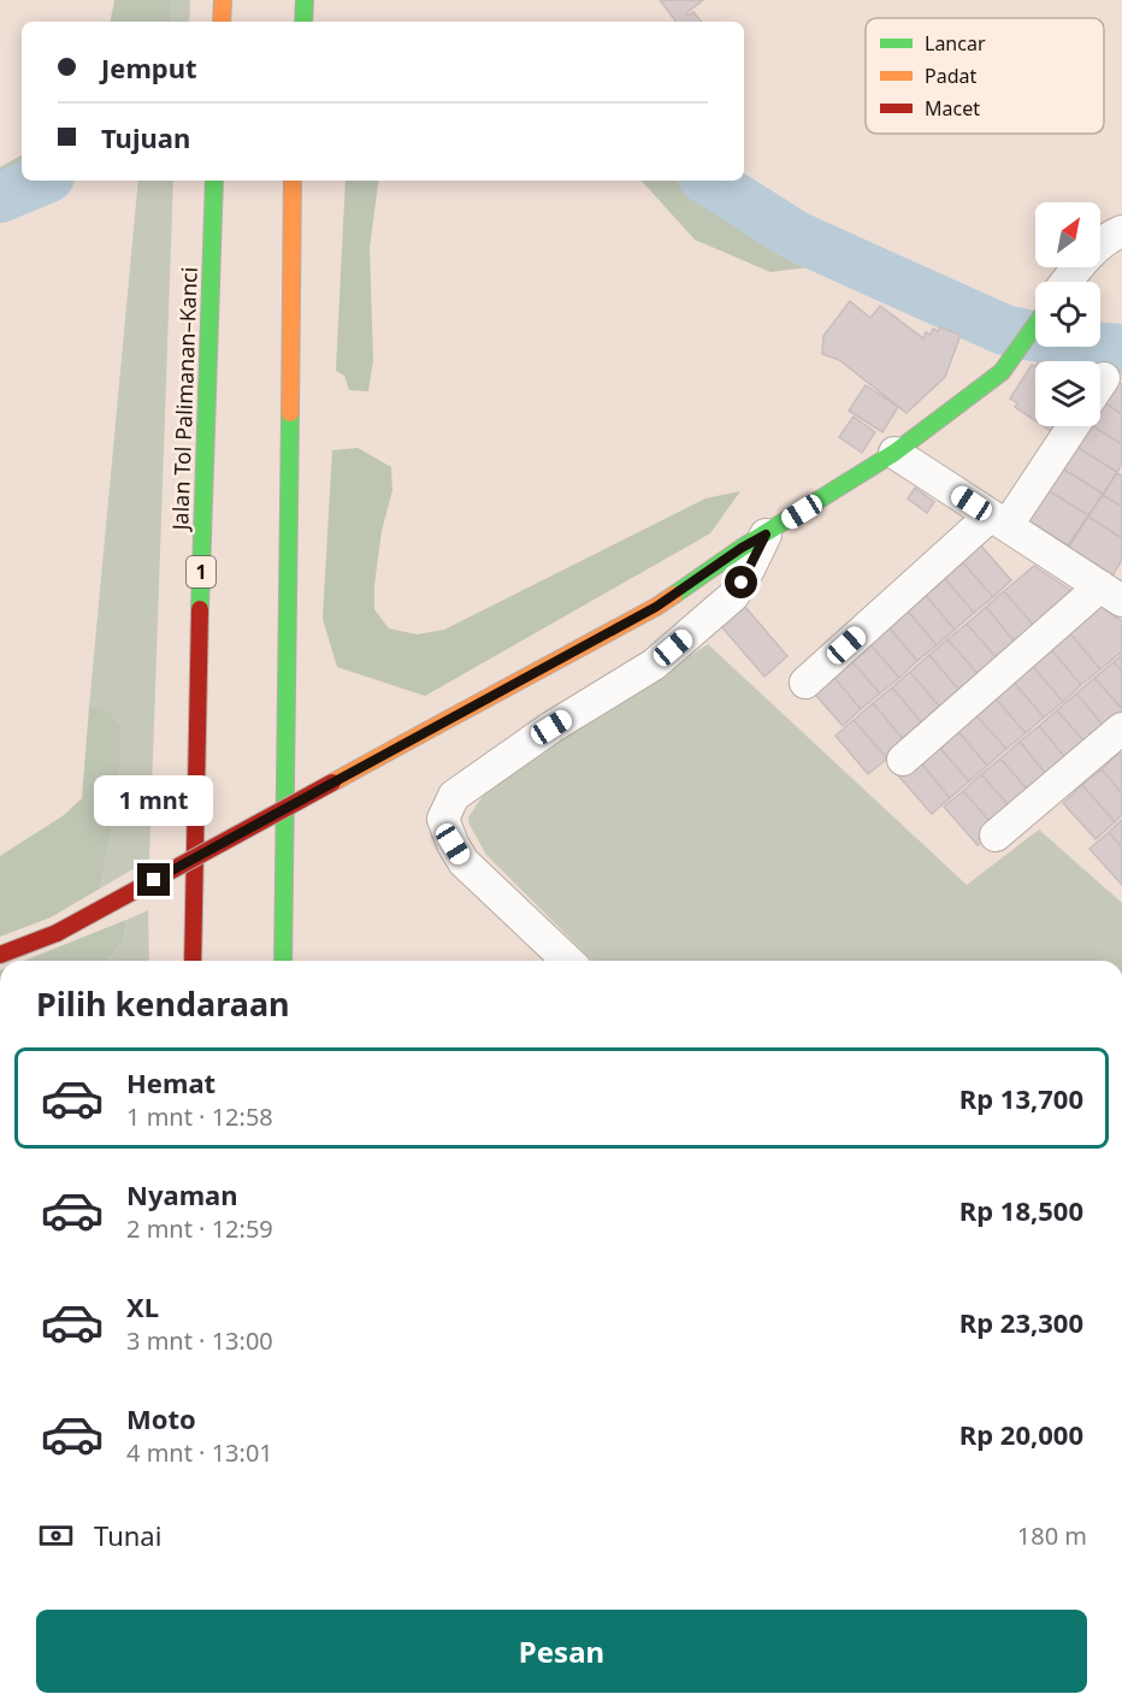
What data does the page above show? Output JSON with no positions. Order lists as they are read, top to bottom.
{
  "streets": {
    "main road": ["Jalan Tol Palimanan–Kanci", "1"]
  },
  "legend": ["Lancar", "Padat", "Macet"],
  "north": "top right",
  "page": {
    "banner": ["Jemput", "Tujuan"],
    "bubble": "1 mnt",
    "heading": "Pilih kendaraan",
    "list": [
      {
        "name": "Hemat",
        "note": "1 mnt · 12:58",
        "value": "Rp 13,700"
      },
      {
        "name": "Nyaman",
        "note": "2 mnt · 12:59",
        "value": "Rp 18,500"
      },
      {
        "name": "XL",
        "note": "3 mnt · 13:00",
        "value": "Rp 23,300"
      },
      {
        "name": "Moto",
        "note": "4 mnt · 13:01",
        "value": "Rp 20,000"
      }
    ],
    "pay": ["Tunai", "180 m"],
    "buttons": "Pesan"
  }
}
